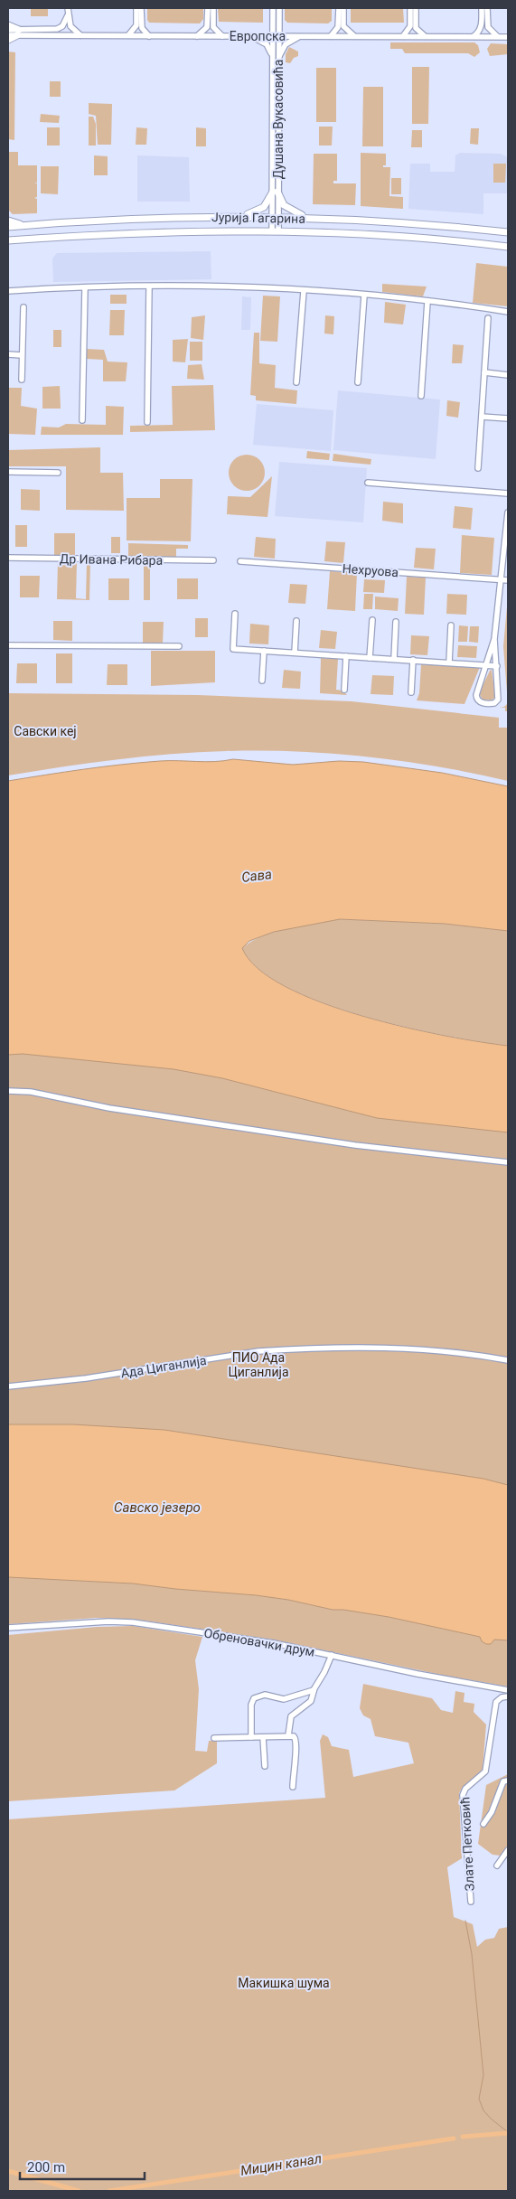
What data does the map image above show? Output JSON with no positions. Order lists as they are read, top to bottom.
{
  "streets": {
    "main road": ["Јурија Гагарина"],
    "street": [
      "Европска",
      "Душана Вукасовића",
      "Др Ивана Рибара",
      "Нехруова",
      "Ада Циганлија",
      "Обреновачки друм",
      "Злате Петковић"
    ]
  },
  "crossings": [
    ["Европска", "Душана Вукасовића"],
    ["Душана Вукасовића", "Јурија Гагарина"]
  ],
  "water": ["Сава", "Савско језеро", "Мицин канал"],
  "parks": ["Савски кеј", "ПИО Ада Циганлија", "Макишка шума"],
  "scale_bar": "200 m"
}
